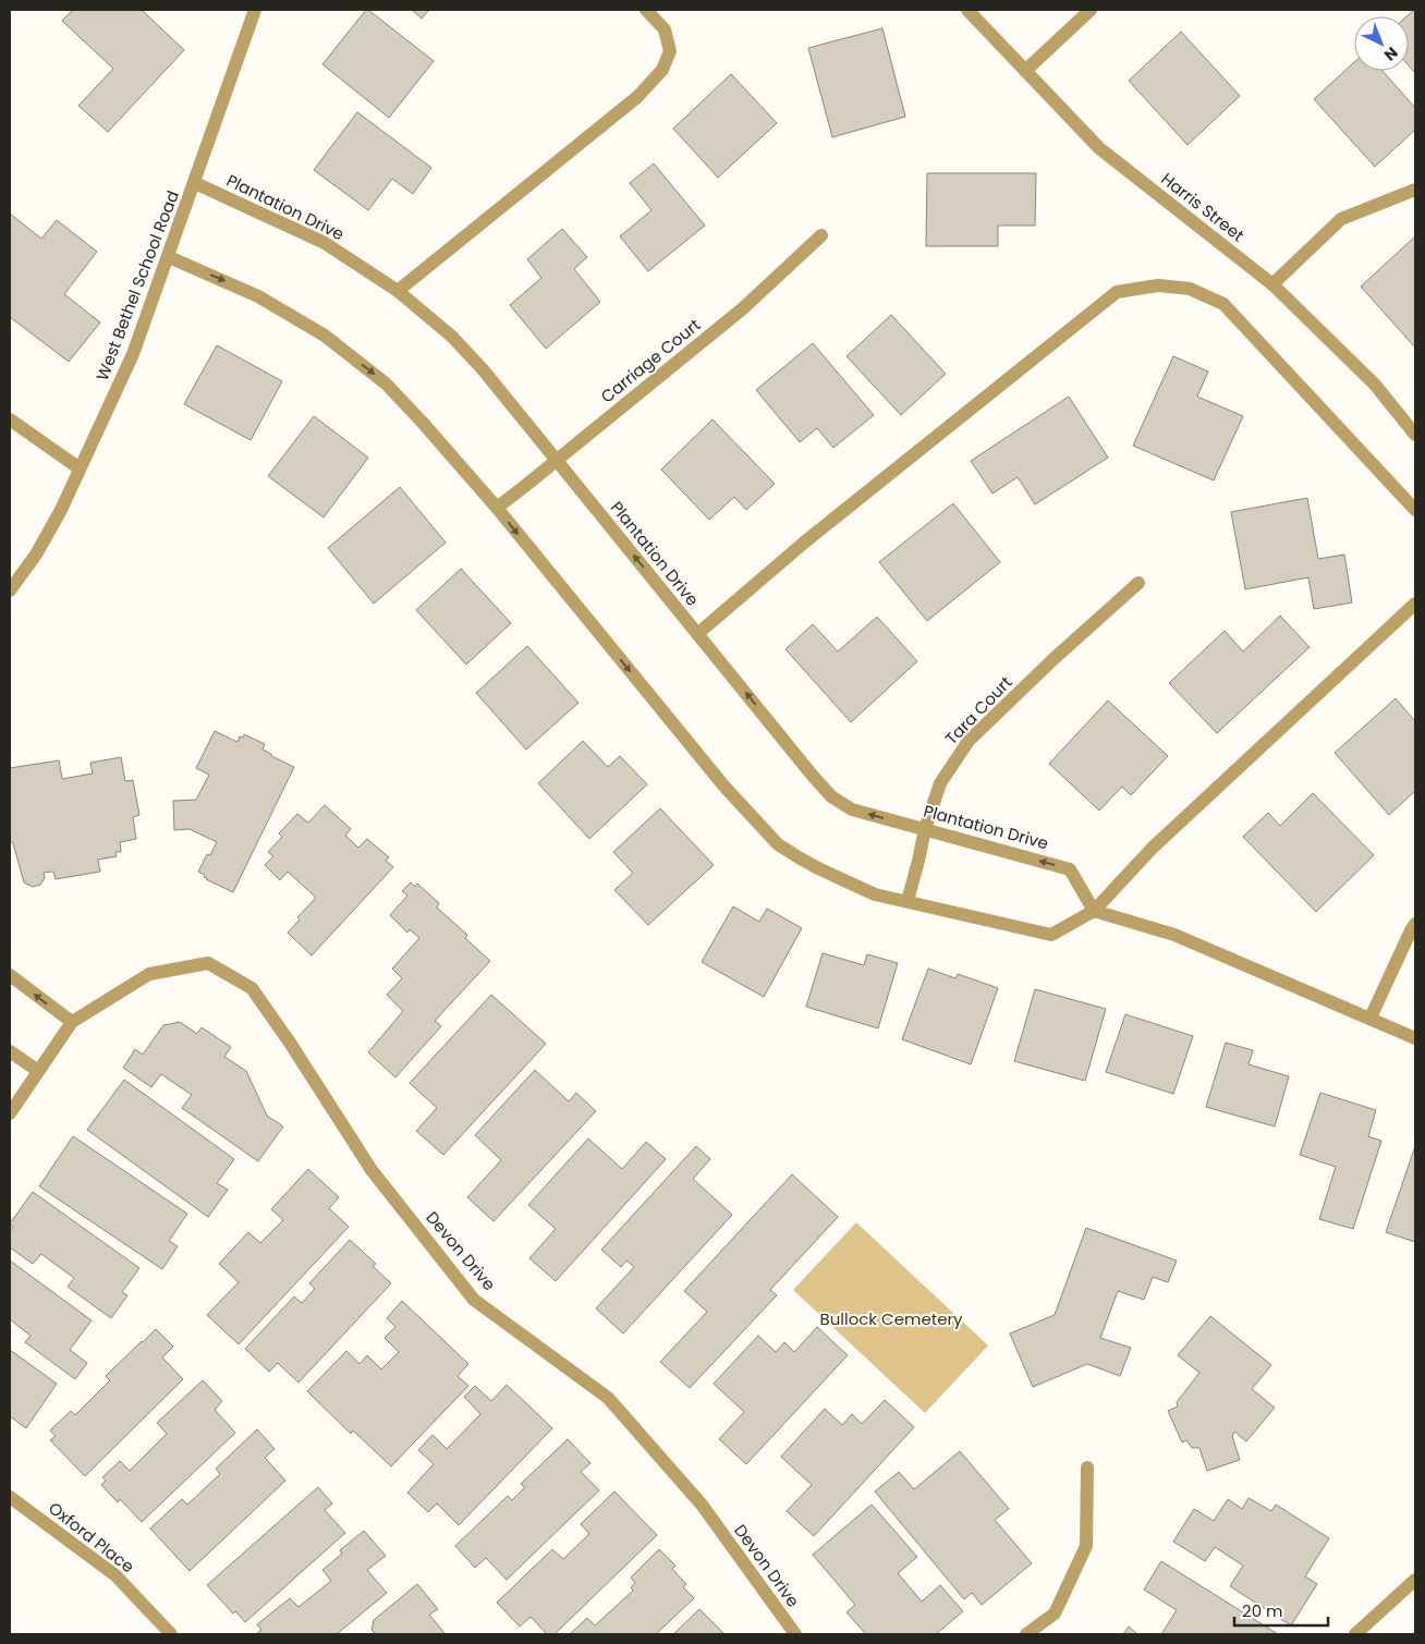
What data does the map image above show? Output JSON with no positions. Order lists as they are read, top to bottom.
{
  "streets": {
    "street": [
      "Plantation Drive",
      "Harris Street",
      "West Bethel School Road",
      "Carriage Court",
      "Tara Court",
      "Devon Drive",
      "Oxford Place"
    ]
  },
  "crossings": [
    ["Plantation Drive", "West Bethel School Road"],
    ["Plantation Drive", "Carriage Court"],
    ["Plantation Drive", "Tara Court"]
  ],
  "parks": ["Bullock Cemetery"],
  "scale_bar": "20 m",
  "north": "bottom right"
}
